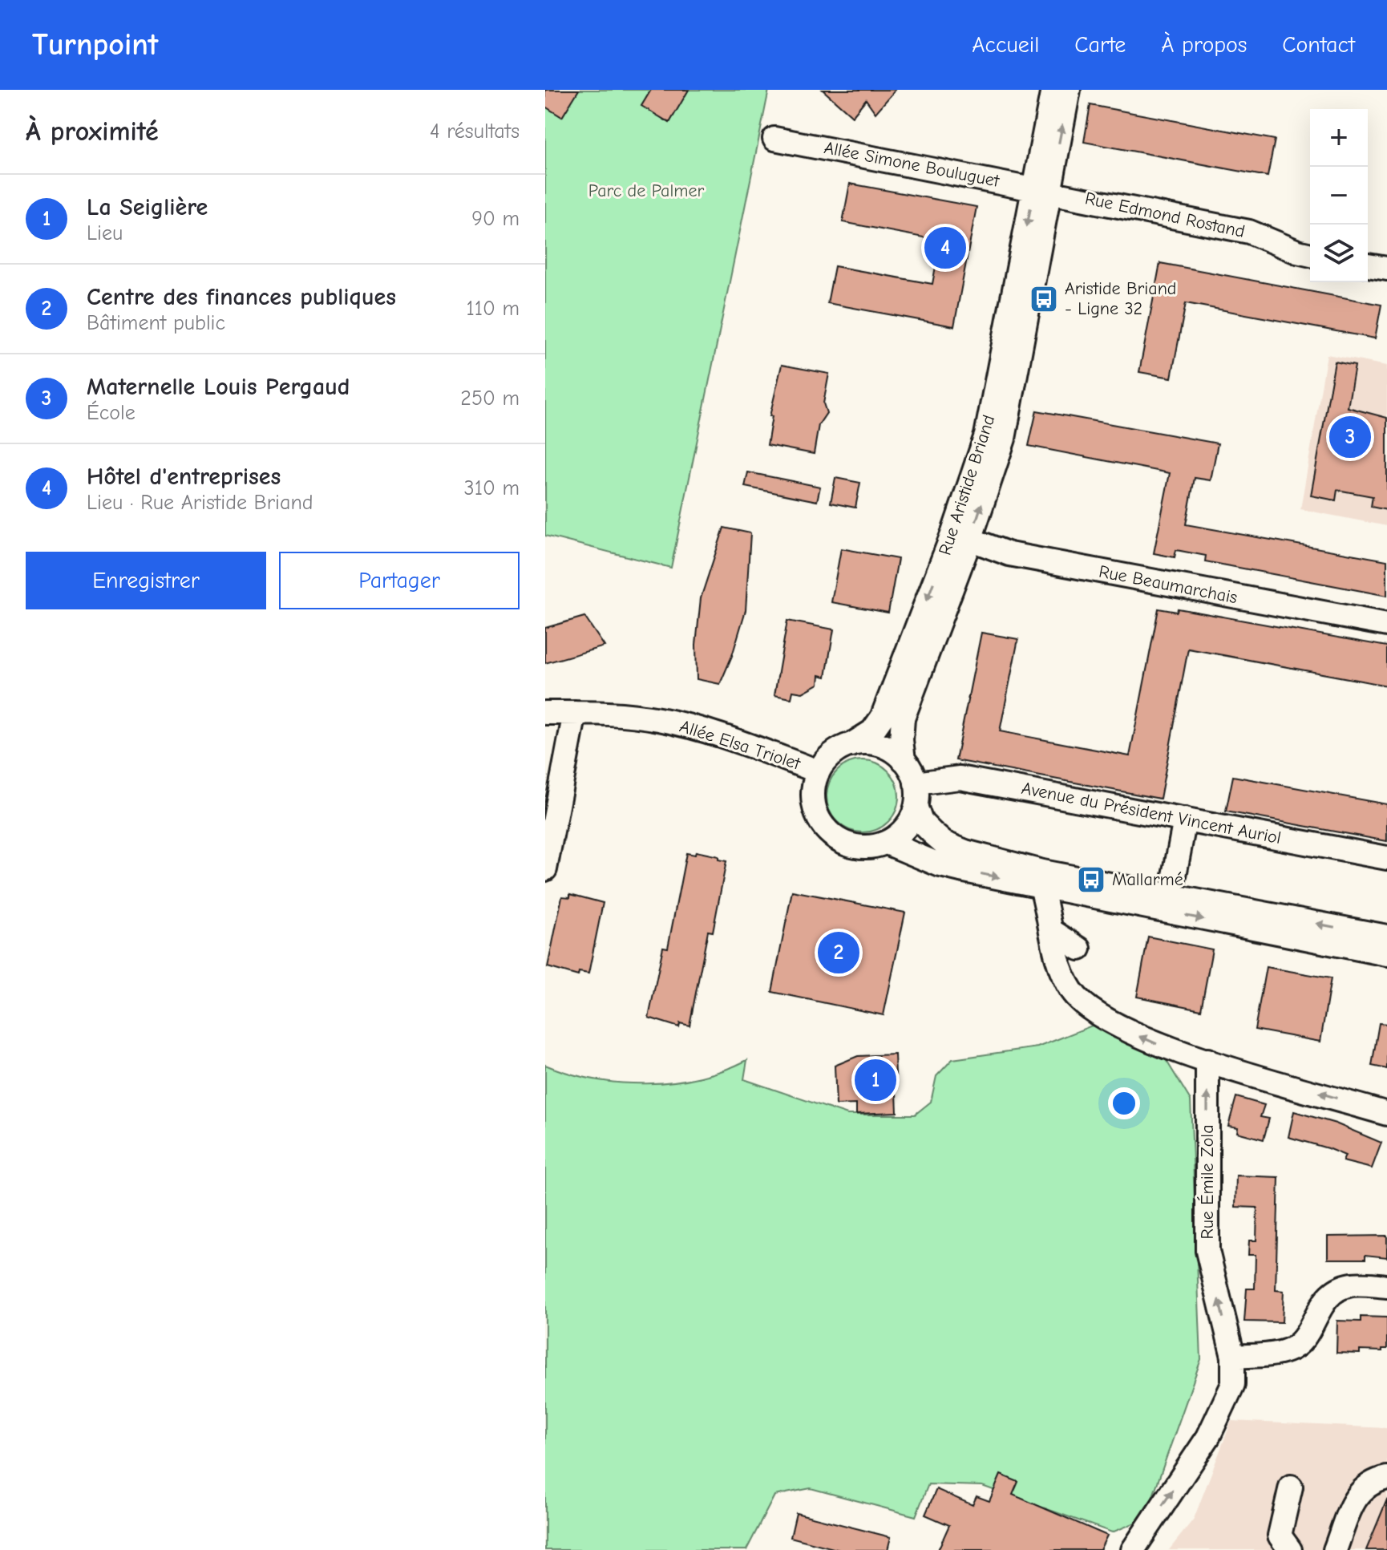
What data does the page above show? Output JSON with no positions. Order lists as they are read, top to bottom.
{
  "streets": {
    "street": [
      "Allée Simone Bouluguet",
      "Rue Edmond Rostand",
      "Rue Aristide Briand",
      "Rue Beaumarchais",
      "Allée Elsa Triolet",
      "Avenue du Président Vincent Auriol",
      "Rue Émile Zola"
    ]
  },
  "crossings": [
    ["Allée Simone Bouluguet", "Rue Edmond Rostand"],
    ["Allée Simone Bouluguet", "Rue Aristide Briand"],
    ["Rue Edmond Rostand", "Rue Aristide Briand"],
    ["Rue Aristide Briand", "Rue Beaumarchais"],
    ["Rue Aristide Briand", "Allée Elsa Triolet"],
    ["Rue Aristide Briand", "Avenue du Président Vincent Auriol"],
    ["Allée Elsa Triolet", "Avenue du Président Vincent Auriol"]
  ],
  "one_way": ["Rue Émile Zola"],
  "parks": ["Parc de Palmer"],
  "places": {
    "bus stop": ["Aristide Briand - Ligne 32", "Mallarmé"]
  },
  "page": {
    "header": "Turnpoint",
    "nav": [
      "Accueil",
      "Carte",
      "À propos",
      "Contact"
    ],
    "heading": ["À proximité", "4 résultats"],
    "map_buttons": ["+", "−"],
    "list": [
      {
        "mark": "1",
        "name": "La Seiglière",
        "note": "Lieu",
        "value": "90 m"
      },
      {
        "mark": "2",
        "name": "Centre des finances publiques",
        "note": "Bâtiment public",
        "value": "110 m"
      },
      {
        "mark": "3",
        "name": "Maternelle Louis Pergaud",
        "note": "École",
        "value": "250 m"
      },
      {
        "mark": "4",
        "name": "Hôtel d'entreprises",
        "note": "Lieu · Rue Aristide Briand",
        "value": "310 m"
      }
    ],
    "pins": [
      "4",
      "3",
      "2",
      "1"
    ],
    "buttons": ["Enregistrer", "Partager"]
  }
}
